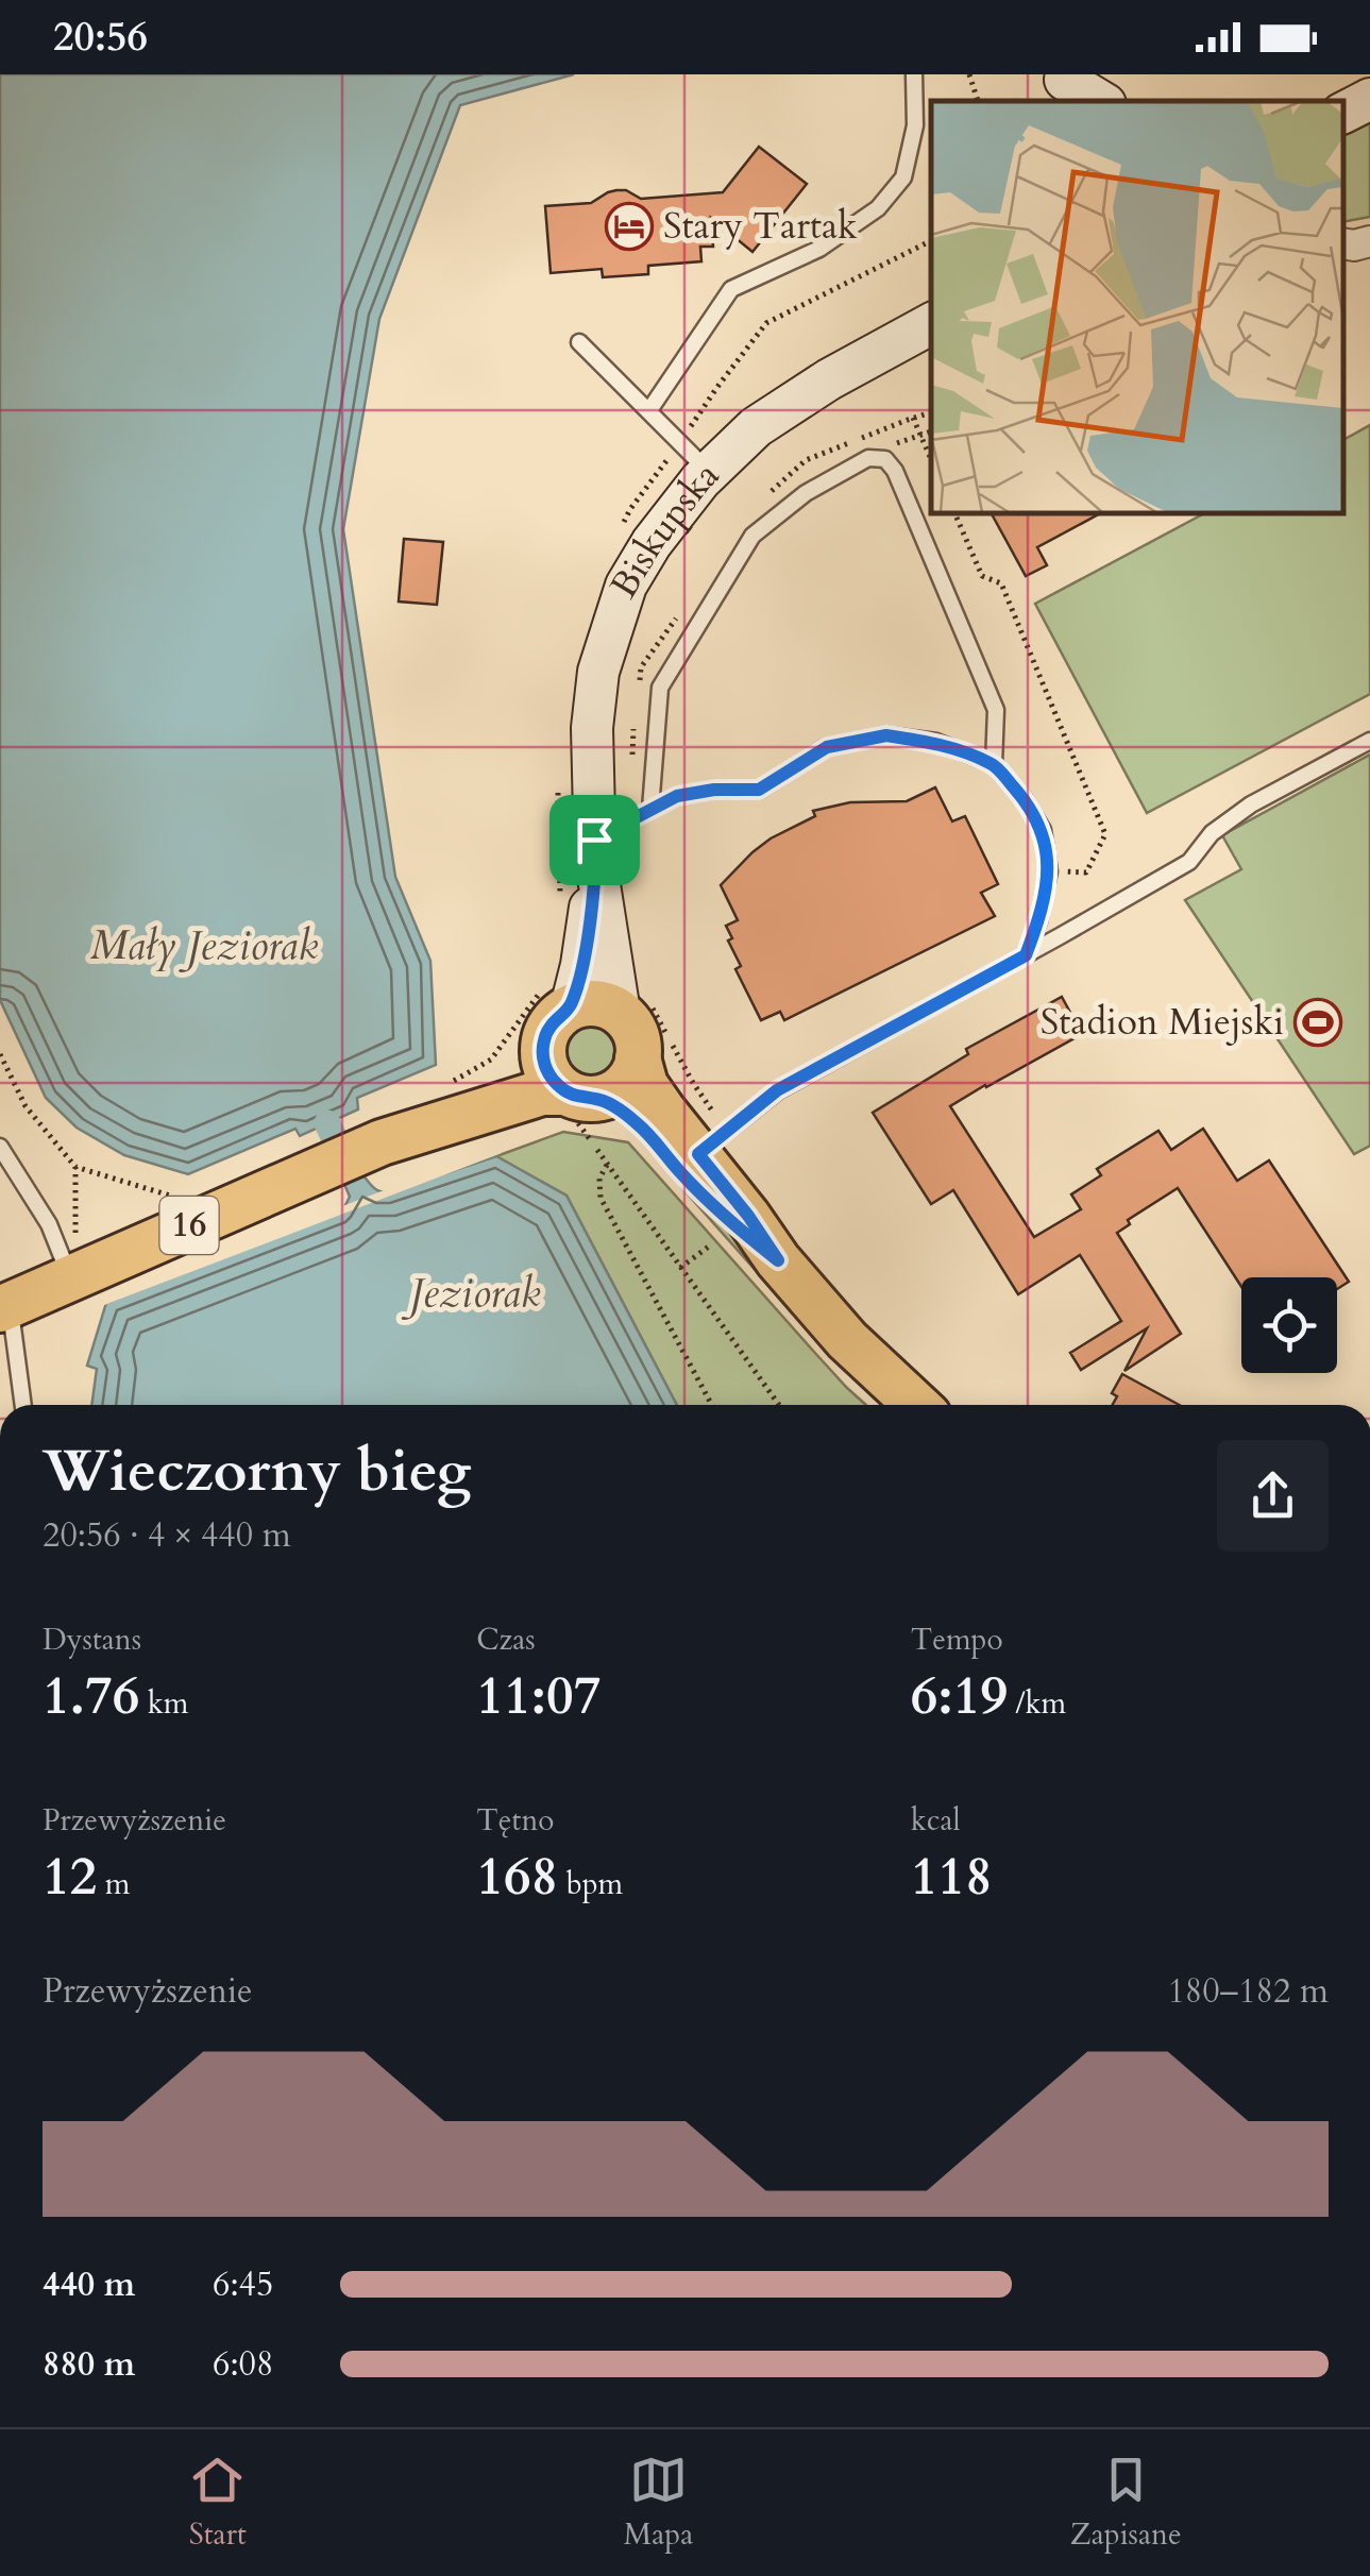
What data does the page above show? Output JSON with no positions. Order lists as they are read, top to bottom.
{
  "streets": {
    "main road": ["16"],
    "street": ["Biskupska"]
  },
  "crossings": [
    ["Biskupska", "16"]
  ],
  "water": ["Mały Jeziorak", "Jeziorak"],
  "places": {
    "hotel": ["Stary Tartak"],
    "sports": ["Stadion Miejski"]
  },
  "page": {
    "status": "20:56",
    "heading": ["Wieczorny bieg", "20:56 · 4 × 440 m"],
    "stats": [
      ["Dystans", "1.76 km"],
      ["Czas", "11:07"],
      ["Tempo", "6:19 /km"],
      ["Przewyższenie", "12 m"],
      ["Tętno", "168 bpm"],
      ["kcal", "118"]
    ],
    "chart": ["Przewyższenie", "180–182 m"],
    "list": [
      {
        "name": "440 m",
        "note": "6:45"
      },
      {
        "name": "880 m",
        "note": "6:08"
      }
    ],
    "tabs": ["Start", "Mapa", "Zapisane"]
  }
}
